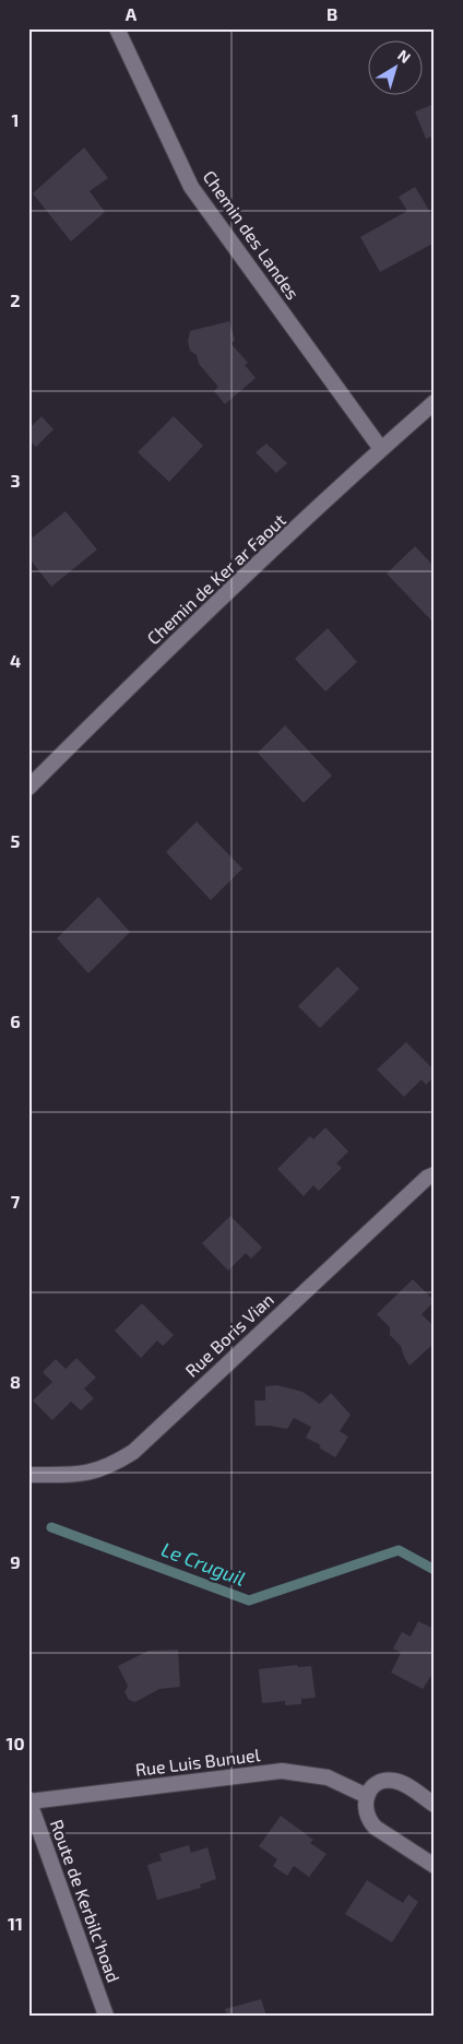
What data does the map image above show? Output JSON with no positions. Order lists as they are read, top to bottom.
{
  "streets": {
    "street": [
      "Chemin des Landes",
      "Chemin de Ker ar Faout",
      "Rue Boris Vian",
      "Rue Luis Bunuel",
      "Route de Kerbilc'hoad"
    ]
  },
  "crossings": [
    ["Chemin des Landes", "Chemin de Ker ar Faout"],
    ["Rue Luis Bunuel", "Route de Kerbilc'hoad"]
  ],
  "water": ["Le Cruguil"],
  "north": "top right",
  "grid": {
    "columns": ["A", "B"],
    "rows": [
      "1",
      "2",
      "3",
      "4",
      "5",
      "6",
      "7",
      "8",
      "9",
      "10",
      "11"
    ]
  }
}
